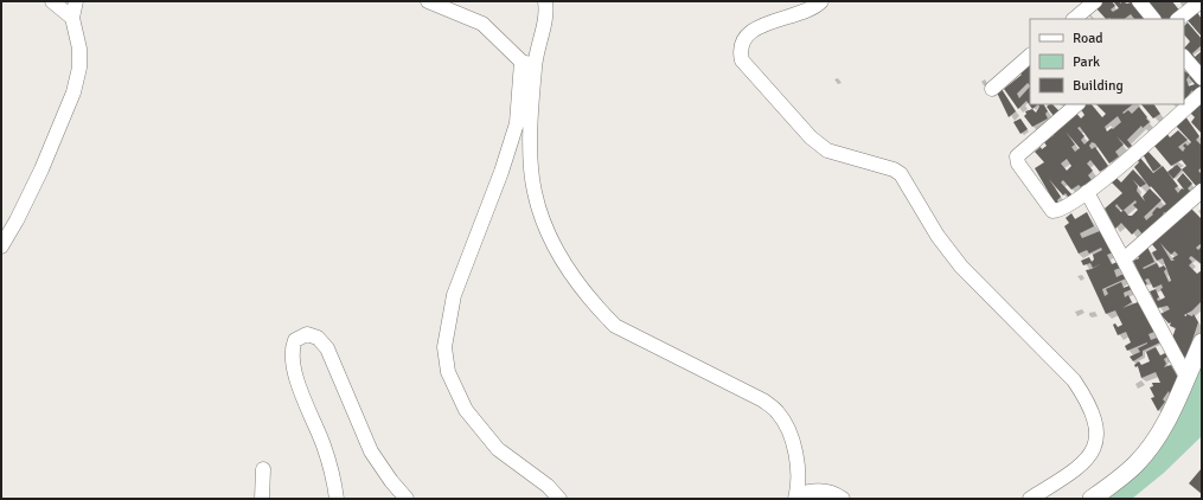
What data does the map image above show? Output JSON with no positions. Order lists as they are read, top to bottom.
{
  "legend": ["Road", "Park", "Building"]
}
